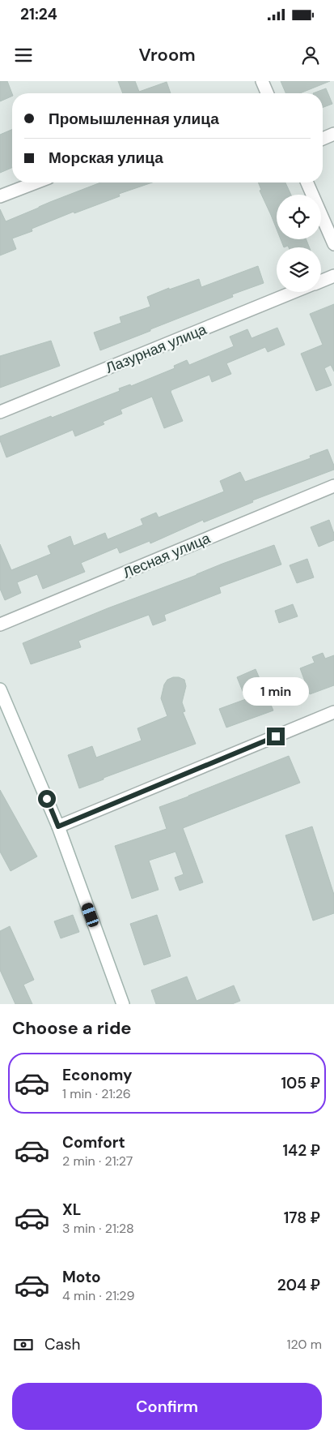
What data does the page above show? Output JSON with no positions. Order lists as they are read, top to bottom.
{
  "streets": {
    "street": ["Лазурная улица", "Лесная улица"]
  },
  "page": {
    "status": "21:24",
    "header": "Vroom",
    "banner": ["Промышленная улица", "Морская улица"],
    "bubble": "1 min",
    "heading": "Choose a ride",
    "list": [
      {
        "name": "Economy",
        "note": "1 min · 21:26",
        "value": "105 ₽"
      },
      {
        "name": "Comfort",
        "note": "2 min · 21:27",
        "value": "142 ₽"
      },
      {
        "name": "XL",
        "note": "3 min · 21:28",
        "value": "178 ₽"
      },
      {
        "name": "Moto",
        "note": "4 min · 21:29",
        "value": "204 ₽"
      }
    ],
    "pay": ["Cash", "120 m"],
    "buttons": "Confirm"
  }
}
